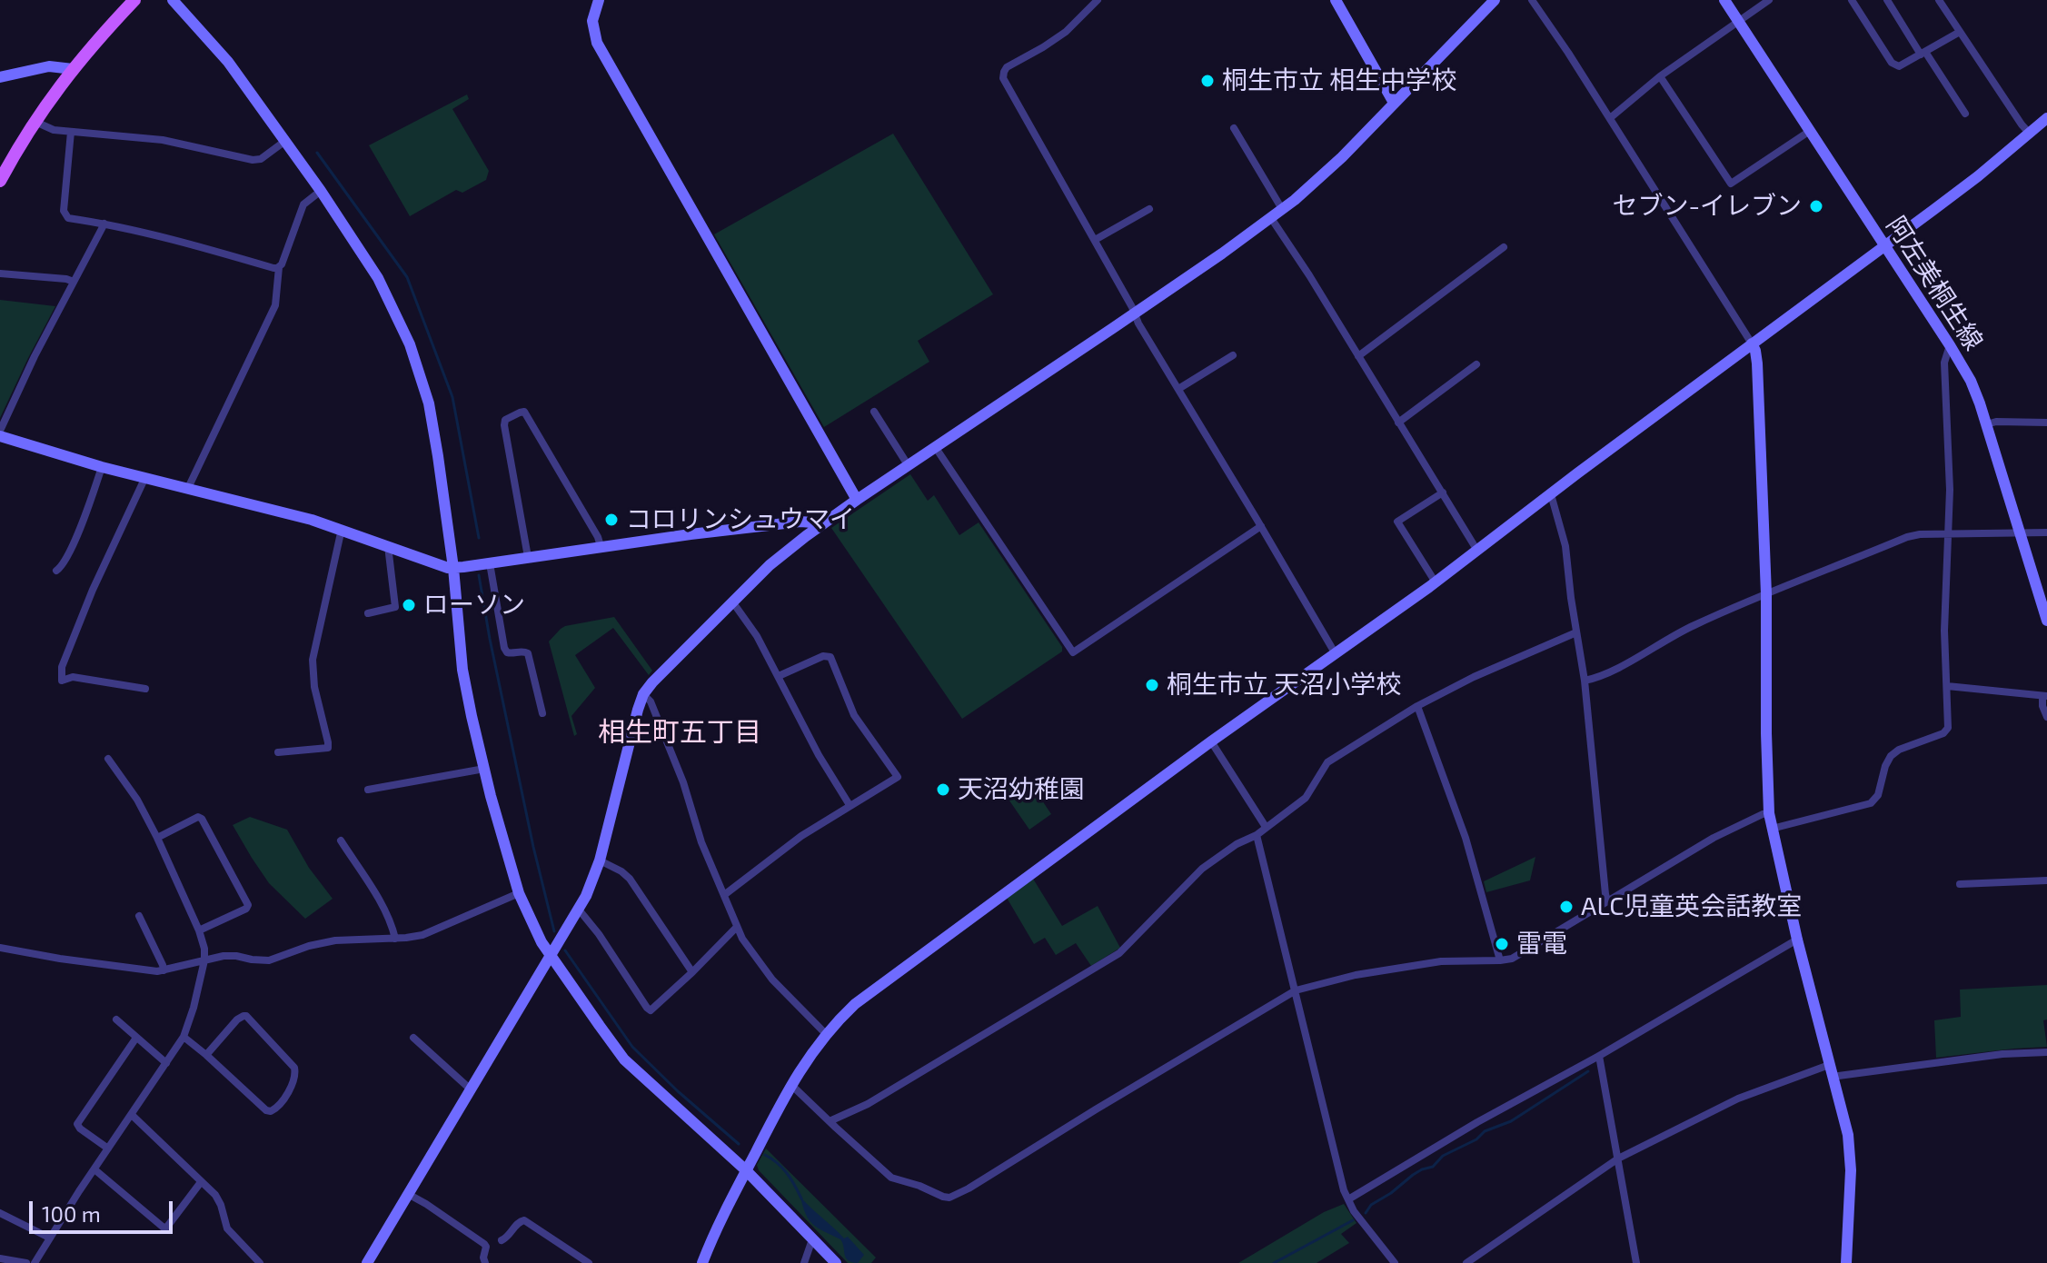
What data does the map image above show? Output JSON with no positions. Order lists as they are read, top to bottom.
{
  "streets": {
    "street": ["阿左美桐生線"]
  },
  "districts": ["相生町五丁目"],
  "places": [
    "桐生市立 相生中学校",
    "セブン-イレブン",
    "コロリンシュウマイ",
    "ローソン",
    "桐生市立 天沼小学校",
    "天沼幼稚園",
    "ALC児童英会話教室",
    "雷電"
  ],
  "scale_bar": "100 m"
}
